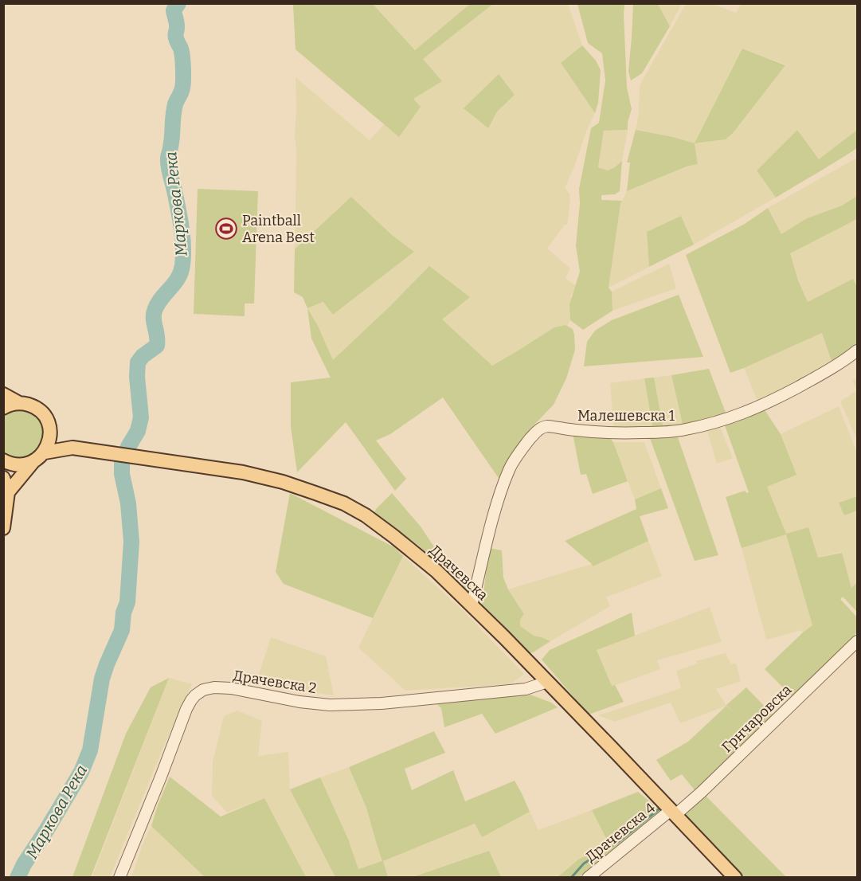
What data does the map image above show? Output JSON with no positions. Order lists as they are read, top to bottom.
{
  "streets": {
    "main road": ["Драчевска"],
    "street": [
      "Малешевска 1",
      "Драчевска 2",
      "Грнчаровска",
      "Драчевска 4"
    ]
  },
  "crossings": [
    ["Малешевска 1", "Драчевска"],
    ["Драчевска", "Драчевска 2"],
    ["Драчевска", "Грнчаровска"],
    ["Драчевска", "Драчевска 4"],
    ["Грнчаровска", "Драчевска 4"]
  ],
  "water": ["Маркова Река"],
  "places": {
    "sports": ["Paintball Arena Best"]
  }
}
